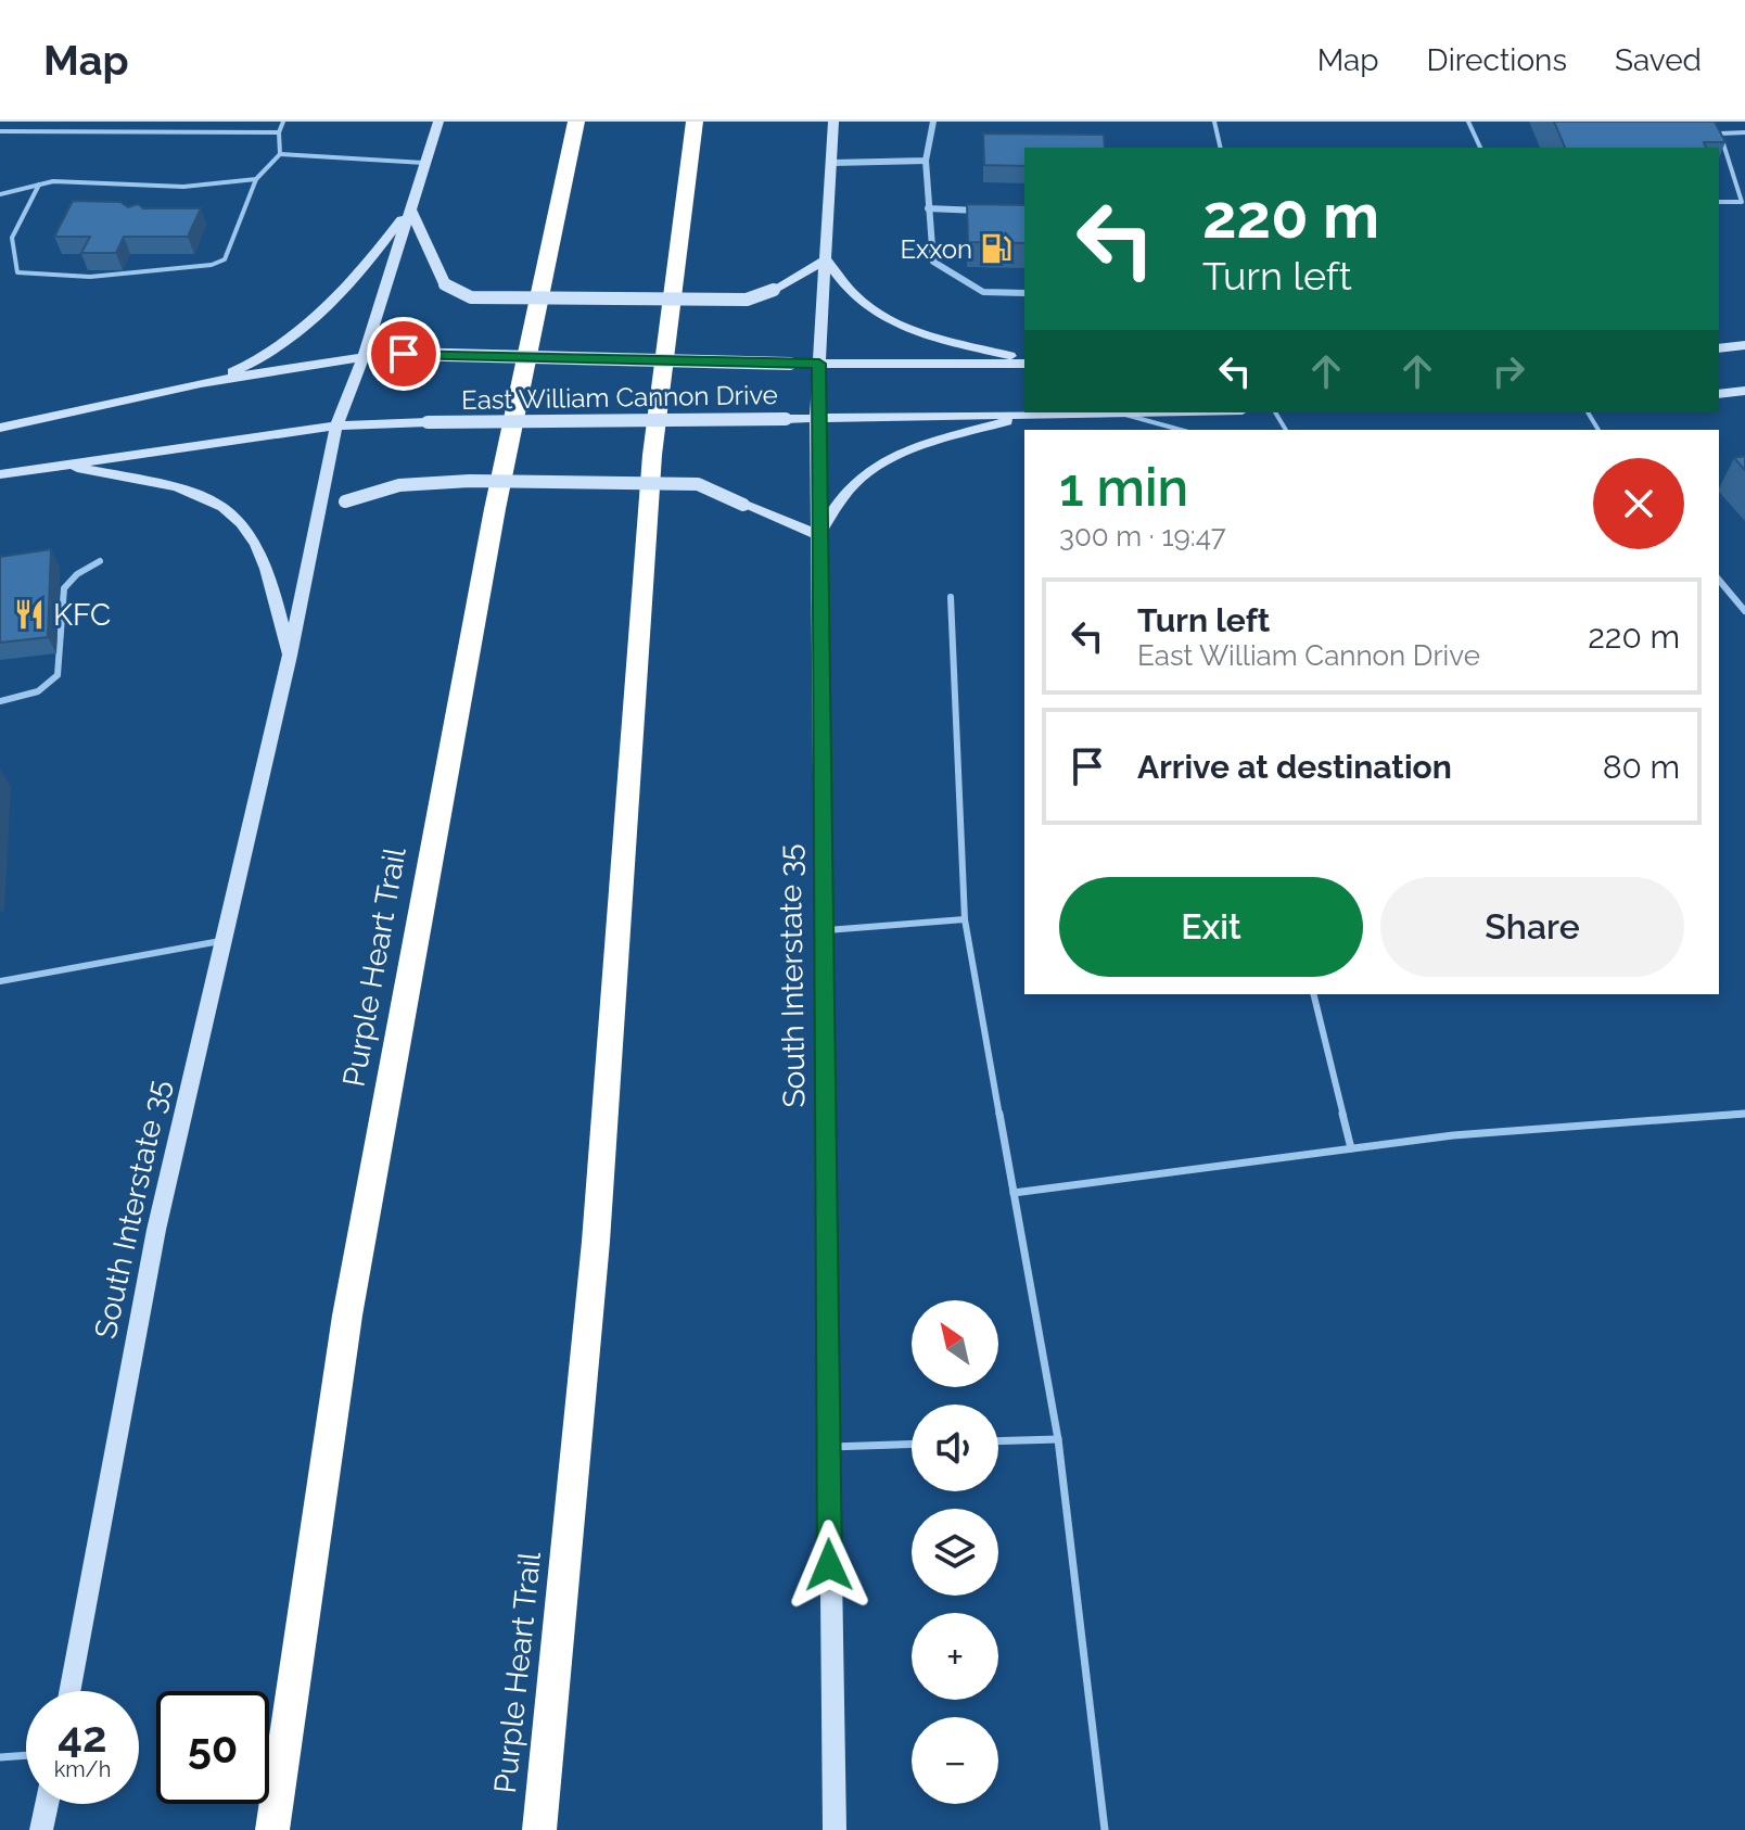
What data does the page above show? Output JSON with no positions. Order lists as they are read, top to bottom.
{
  "streets": {
    "highway": ["Purple Heart Trail"],
    "main road": ["East William Cannon Drive", "South Interstate 35"]
  },
  "crossings": [
    ["East William Cannon Drive", "South Interstate 35"]
  ],
  "places": {
    "fuel station": ["Exxon"],
    "restaurant": ["KFC"]
  },
  "north": "top left",
  "page": {
    "header": "Map",
    "nav": ["Map", "Directions", "Saved"],
    "turn": ["220 m", "Turn left"],
    "heading": ["1 min", "300 m · 19:47"],
    "list": [
      {
        "name": "Turn left",
        "note": "East William Cannon Drive",
        "value": "220 m"
      },
      {
        "name": "Arrive at destination",
        "value": "80 m"
      }
    ],
    "buttons": ["Exit", "Share"],
    "map_buttons": ["+", "−"],
    "speed": "42 km/h",
    "limit": "50"
  }
}
